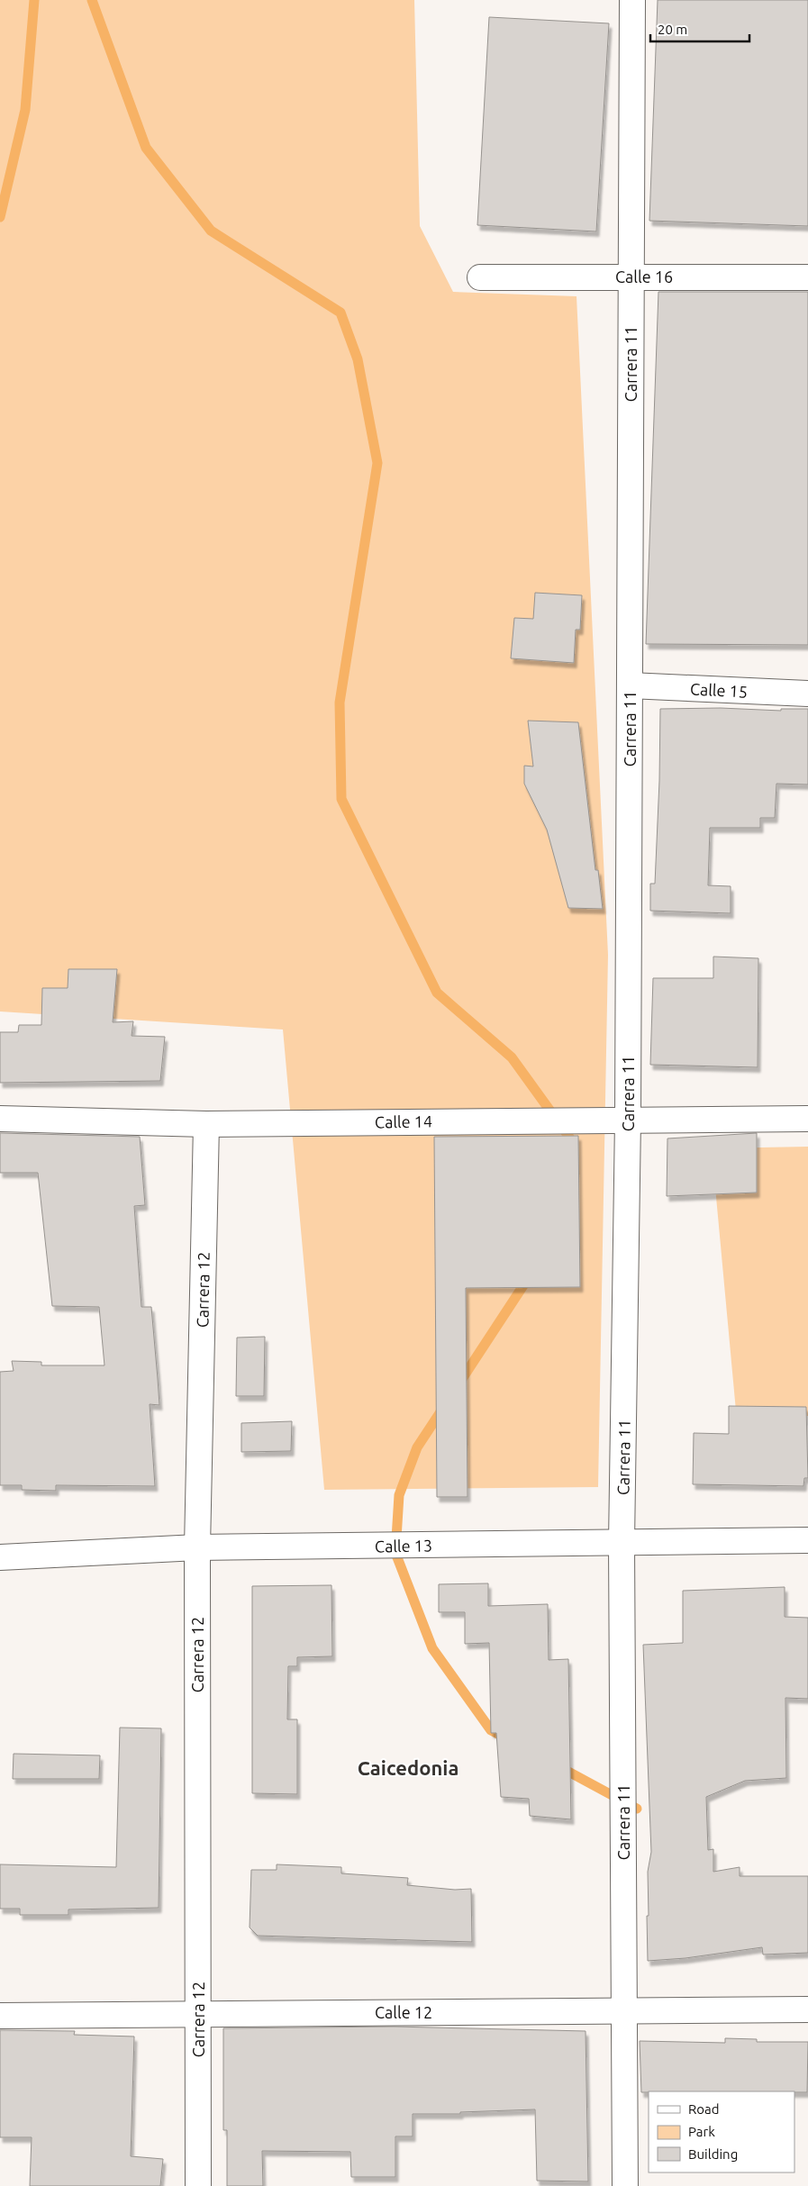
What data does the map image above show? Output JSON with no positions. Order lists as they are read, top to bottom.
{
  "streets": {
    "street": [
      "Calle 16",
      "Carrera 11",
      "Calle 15",
      "Calle 14",
      "Carrera 12",
      "Calle 13",
      "Calle 12"
    ]
  },
  "crossings": [
    ["Calle 16", "Carrera 11"],
    ["Carrera 11", "Calle 15"],
    ["Carrera 11", "Calle 14"],
    ["Carrera 11", "Calle 13"],
    ["Carrera 11", "Calle 12"],
    ["Calle 14", "Carrera 12"],
    ["Carrera 12", "Calle 13"],
    ["Carrera 12", "Calle 12"]
  ],
  "districts": ["Caicedonia"],
  "legend": ["Road", "Park", "Building"],
  "scale_bar": "20 m"
}
